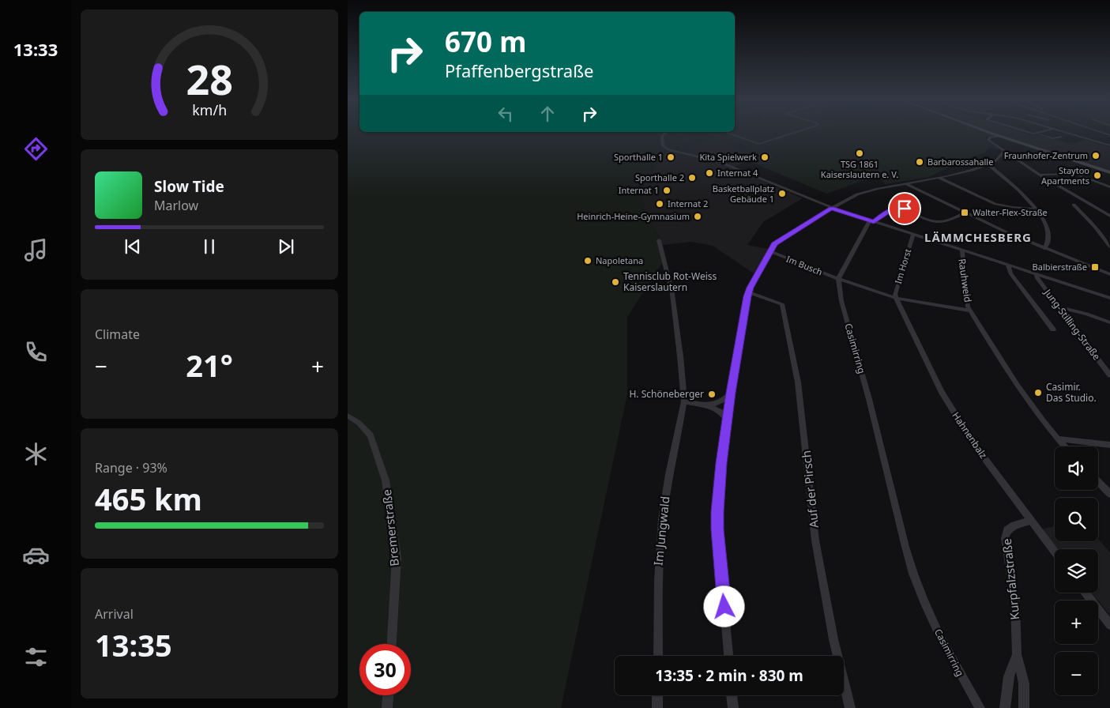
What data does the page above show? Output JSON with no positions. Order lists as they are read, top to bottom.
{
  "streets": {
    "street": [
      "Im Busch",
      "Im Horst",
      "Rauhweid",
      "Jung-Stilling-Straße",
      "Casimirring",
      "Hahnenbalz",
      "Auf der Pirsch",
      "Bremerstraße",
      "Im Jungwald",
      "Kurpfalzstraße"
    ]
  },
  "crossings": [
    ["Im Busch", "Casimirring"],
    ["Im Horst", "Hahnenbalz"],
    ["Hahnenbalz", "Kurpfalzstraße"]
  ],
  "districts": ["LÄMMCHESBERG"],
  "places": {
    "other": [
      "TSG 1861 Kaiserslautern e. V.",
      "Fraunhofer-Zentrum",
      "Sporthalle 1",
      "Kita Spielwerk",
      "Barbarossahalle",
      "Internat 4",
      "Staytoo Apartments",
      "Sporthalle 2",
      "Internat 1",
      "Basketballplatz Gebäude 1",
      "Internat 2",
      "Heinrich-Heine-Gymnasium",
      "Napoletana",
      "Tennisclub Rot-Weiss Kaiserslautern",
      "Casimir. Das Studio.",
      "H. Schöneberger"
    ],
    "transit": ["Walter-Flex-Straße", "Balbierstraße"]
  },
  "page": {
    "tabs": "13:33",
    "turn": ["670 m", "Pfaffenbergstraße"],
    "song": ["Slow Tide", "Marlow"],
    "tile": [
      "Climate",
      ["Range · 93%", "465 km"],
      ["Arrival", "13:35"]
    ],
    "heat": ["−", "21°", "+"],
    "map_buttons": ["+", "−"],
    "limit": "30",
    "trip": "13:35 · 2 min · 830 m",
    "gauge": ["28", "km/h"]
  }
}
